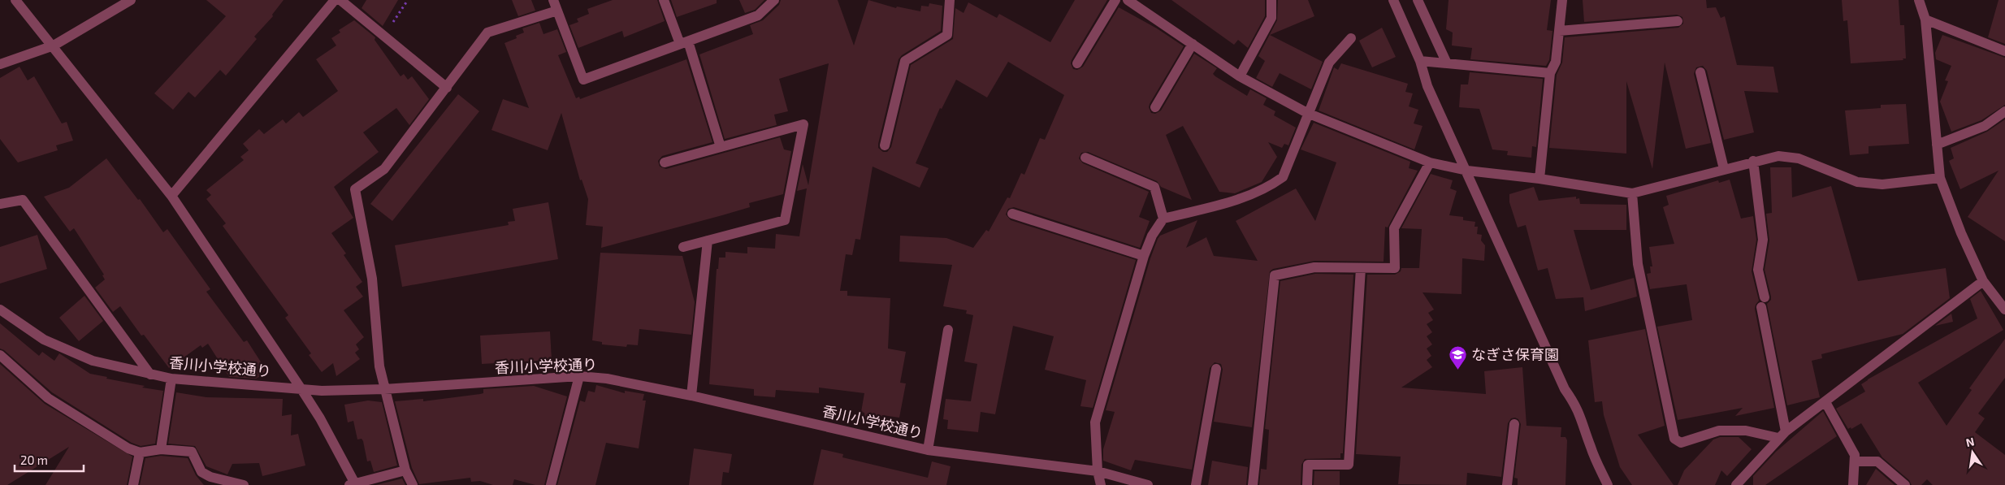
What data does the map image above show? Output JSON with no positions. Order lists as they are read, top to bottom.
{
  "streets": {
    "street": ["香川小学校通り"]
  },
  "places": {
    "school or university": ["なぎさ保育園"]
  },
  "scale_bar": "20 m",
  "north": "top"
}
